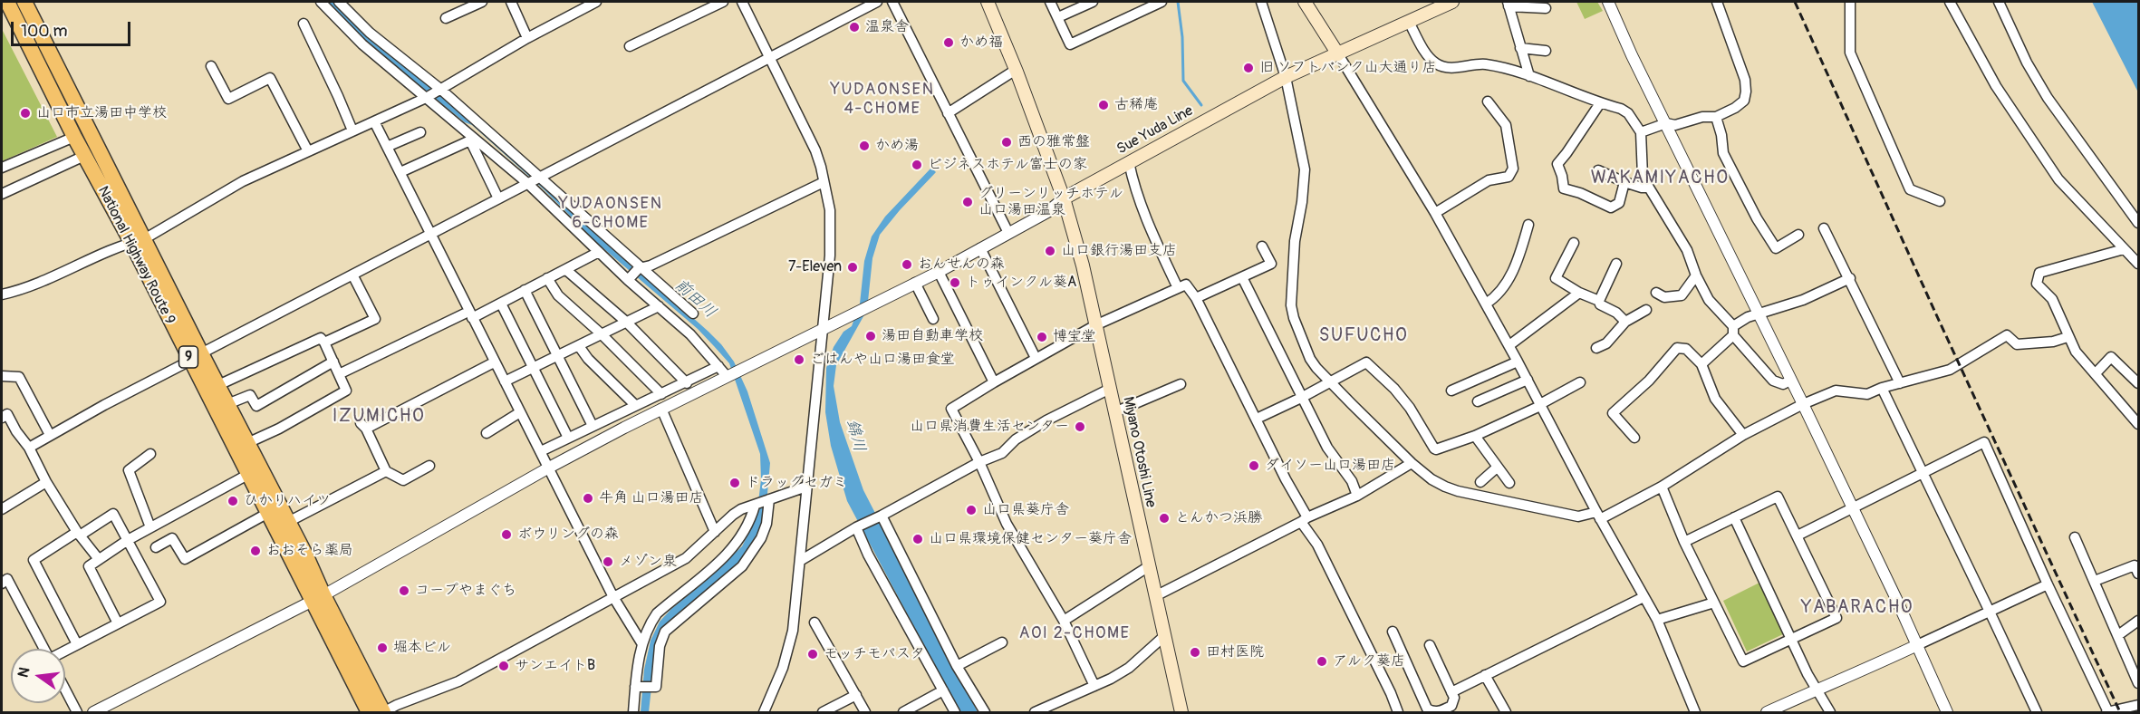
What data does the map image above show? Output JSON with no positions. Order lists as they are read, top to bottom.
{
  "streets": {
    "highway": ["National Highway Route 9", "9"],
    "main road": ["Sue Yuda Line", "Miyano Otoshi Line"]
  },
  "crossings": [
    ["Sue Yuda Line", "Miyano Otoshi Line"]
  ],
  "districts": [
    "YUDAONSEN 4-CHOME",
    "WAKAMIYACHO",
    "YUDAONSEN 6-CHOME",
    "SUFUCHO",
    "IZUMICHO",
    "YABARACHO",
    "AOI 2-CHOME"
  ],
  "water": ["前田川", "錦川"],
  "places": [
    "温泉舎",
    "かめ福",
    "旧 ソフトバンク山大通り店",
    "古稀庵",
    "山口市立湯田中学校",
    "西の雅常盤",
    "かめ湯",
    "ビジネスホテル富士の家",
    "グリーンリッチホテル 山口湯田温泉",
    "山口銀行湯田支店",
    "おんせんの森",
    "7-Eleven",
    "トゥインクル葵A",
    "湯田自動車学校",
    "博宝堂",
    "ごはんや山口湯田食堂",
    "山口県消費生活センター",
    "ダイソー山口湯田店",
    "ドラッグセガミ",
    "牛角 山口湯田店",
    "ひかりハイツ",
    "山口県葵庁舎",
    "とんかつ浜勝",
    "ボウリングの森",
    "山口県環境保健センター葵庁舎",
    "おおそら薬局",
    "メゾン泉",
    "コープやまぐち",
    "堀本ビル",
    "田村医院",
    "モッチモパスタ",
    "アルク葵店",
    "サンエイトB"
  ],
  "scale_bar": "100 m",
  "north": "left"
}
